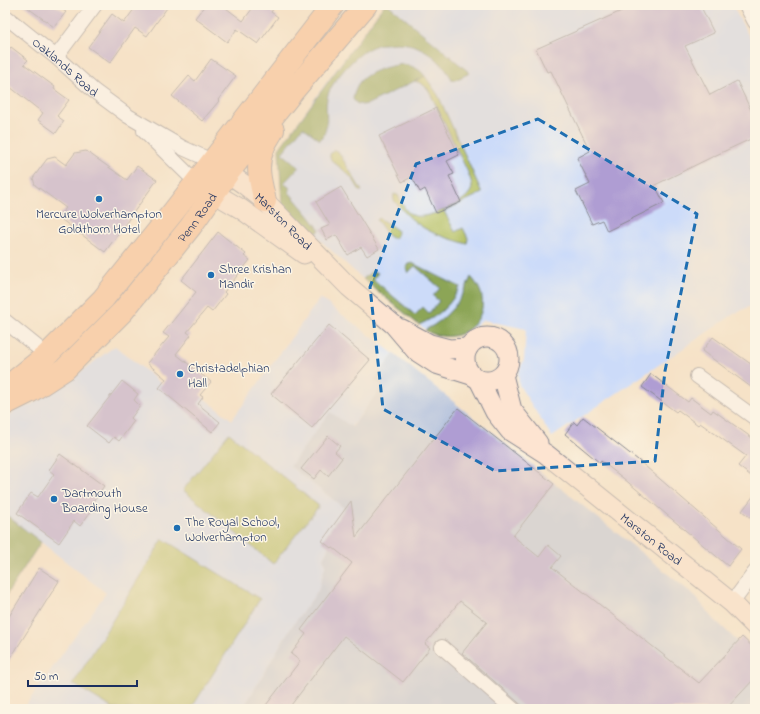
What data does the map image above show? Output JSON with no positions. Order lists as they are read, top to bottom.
{
  "streets": {
    "highway": ["Penn Road"],
    "street": ["Oaklands Road", "Marston Road"]
  },
  "crossings": [
    ["Oaklands Road", "Penn Road"],
    ["Oaklands Road", "Marston Road"],
    ["Penn Road", "Marston Road"]
  ],
  "places": [
    "Mercure Wolverhampton Goldthorn Hotel",
    "Shree Krishan Mandir",
    "Christadelphian Hall",
    "Dartmouth Boarding House",
    "The Royal School, Wolverhampton"
  ],
  "scale_bar": "50 m"
}
